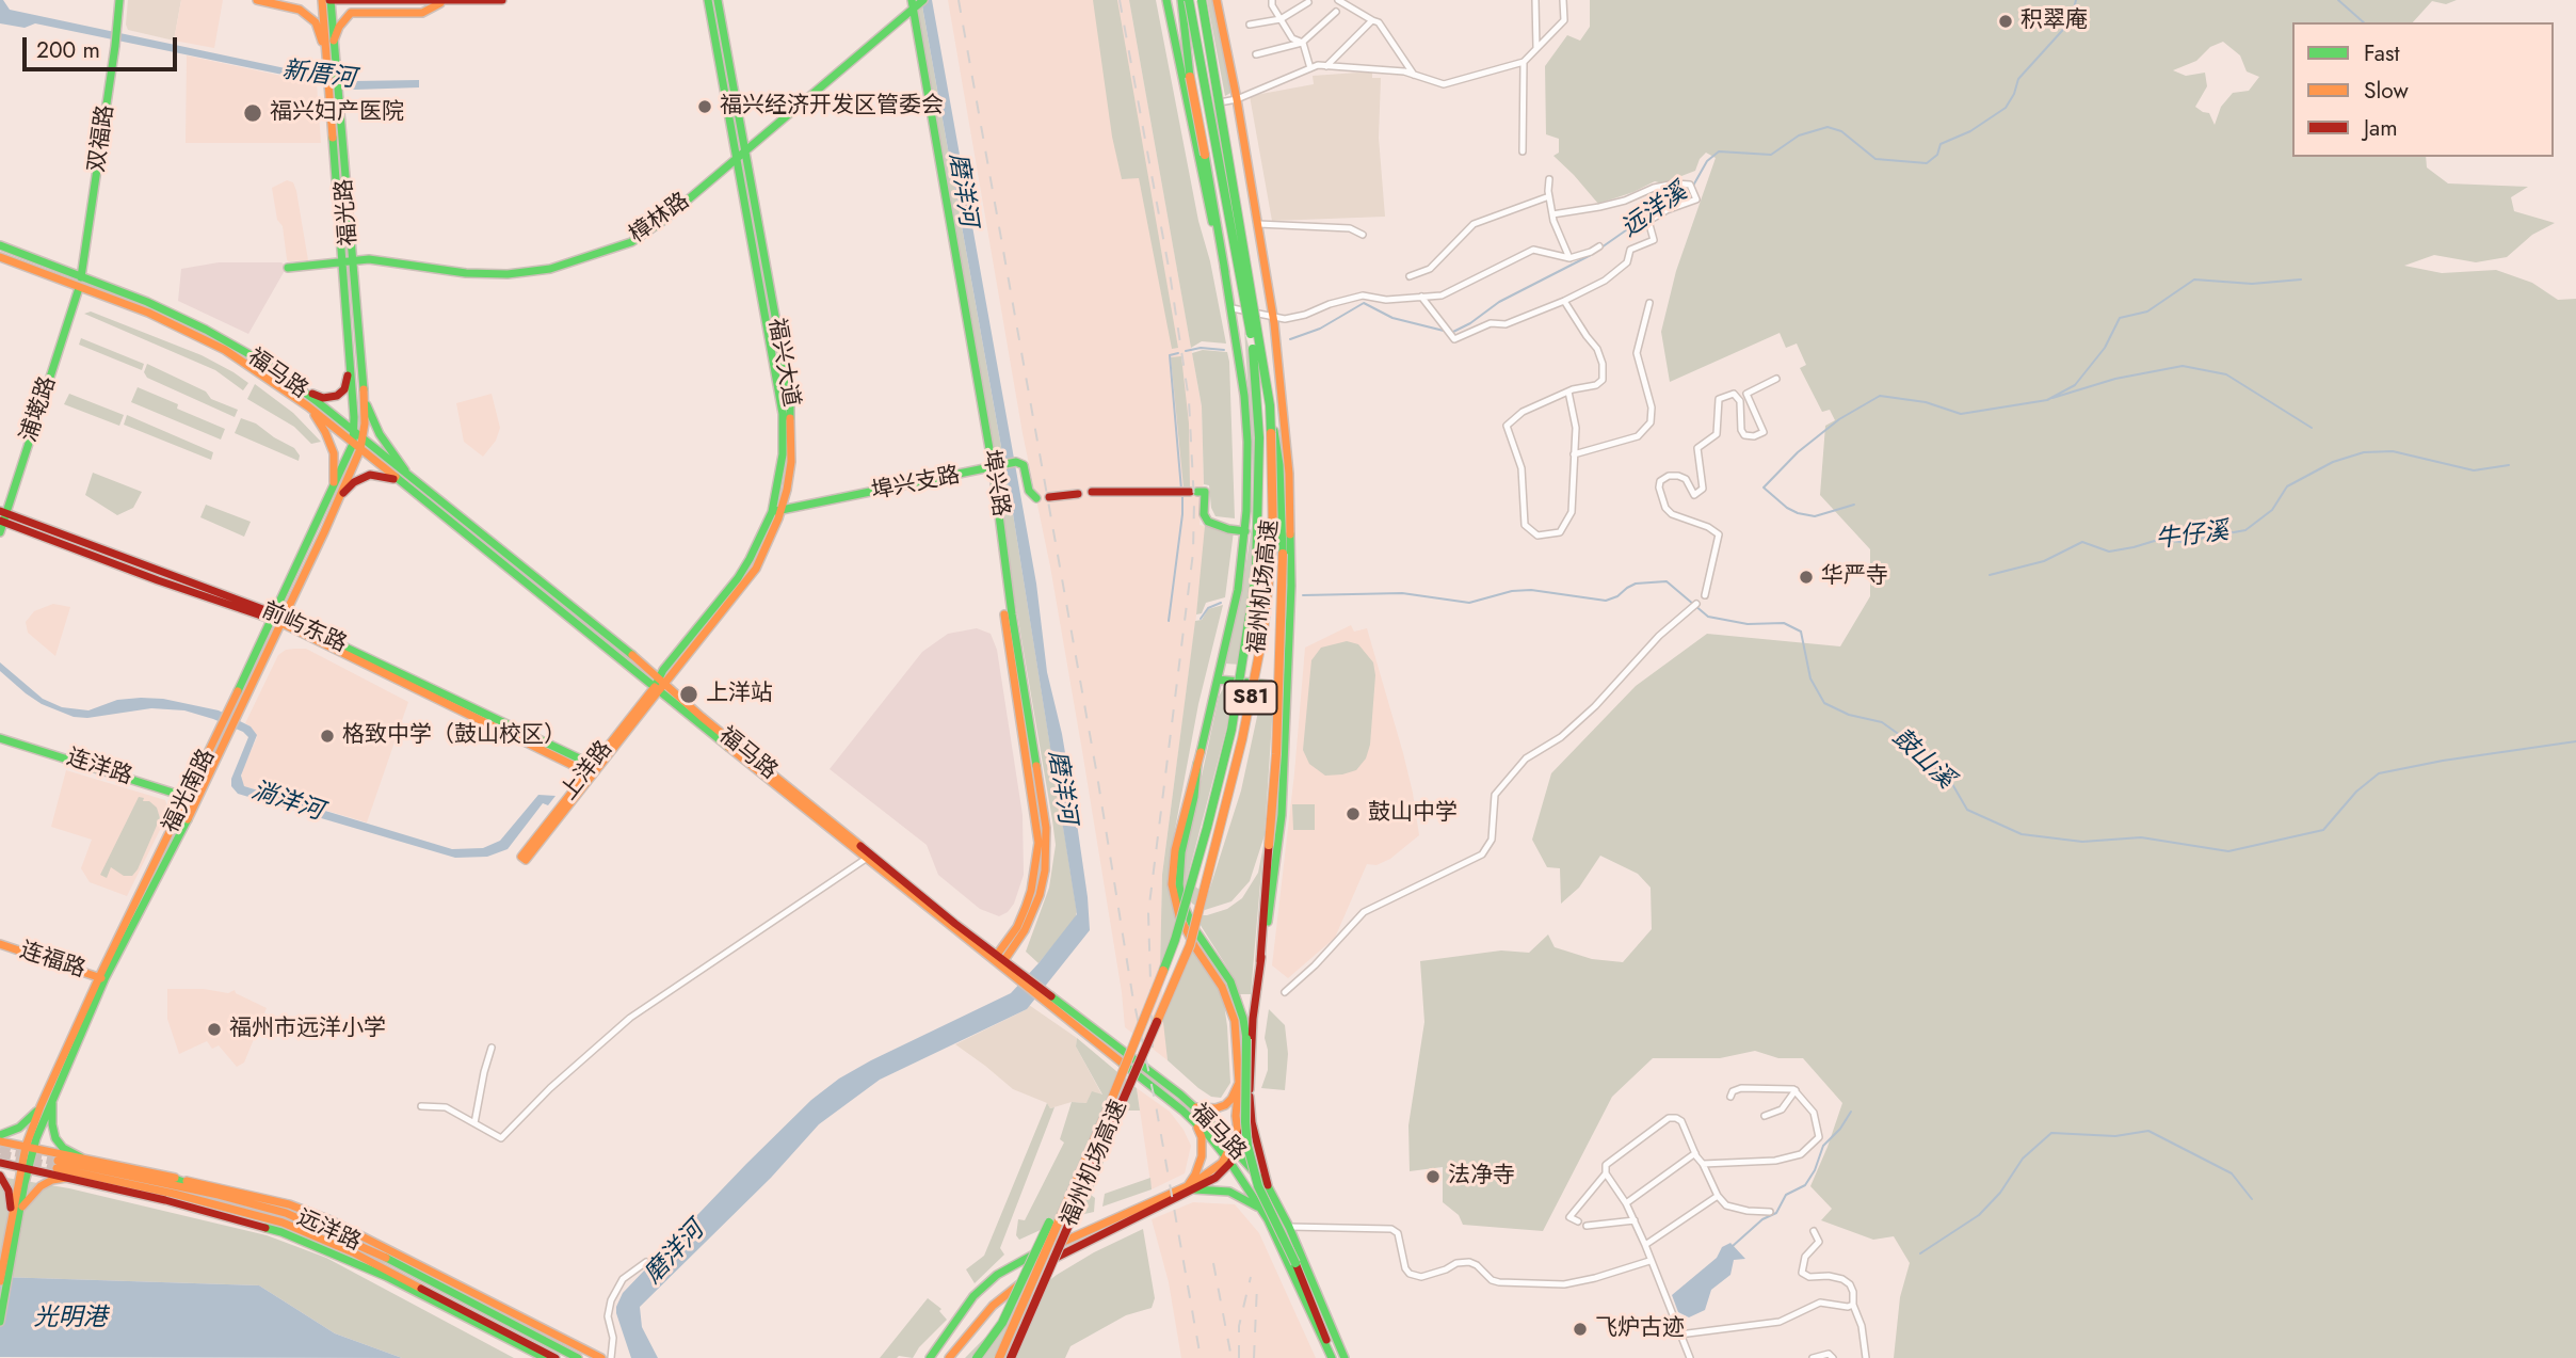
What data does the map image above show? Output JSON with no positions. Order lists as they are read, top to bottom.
{
  "streets": {
    "main road": [
      "双福路",
      "福光路",
      "樟林路",
      "福兴大道",
      "福马路",
      "浦墘路",
      "埠兴路",
      "埠兴支路",
      "福州机场高速",
      "前屿东路",
      "S81",
      "连洋路",
      "上洋路",
      "福光南路",
      "连福路",
      "远洋路"
    ]
  },
  "crossings": [
    ["双福路", "福马路"],
    ["福光路", "樟林路"],
    ["福光路", "福马路"],
    ["福光路", "福光南路"],
    ["樟林路", "福兴大道"],
    ["樟林路", "埠兴路"],
    ["福兴大道", "福马路"],
    ["福兴大道", "埠兴支路"],
    ["福兴大道", "上洋路"],
    ["福马路", "浦墘路"],
    ["福马路", "埠兴路"],
    ["福马路", "上洋路"],
    ["福马路", "福光南路"],
    ["浦墘路", "前屿东路"],
    ["埠兴路", "埠兴支路"],
    ["前屿东路", "上洋路"],
    ["前屿东路", "福光南路"],
    ["连洋路", "福光南路"],
    ["福光南路", "连福路"]
  ],
  "water": [
    "新厝河",
    "磨洋河",
    "远洋溪",
    "牛仔溪",
    "鼓山溪",
    "淌洋河",
    "光明港"
  ],
  "places": [
    "积翠庵",
    "福兴经济开发区管委会",
    "福兴妇产医院",
    "华严寺",
    "上洋站",
    "格致中学（鼓山校区）",
    "鼓山中学",
    "福州市远洋小学",
    "法净寺",
    "飞炉古迹"
  ],
  "legend": ["Fast", "Slow", "Jam"],
  "scale_bar": "200 m"
}
